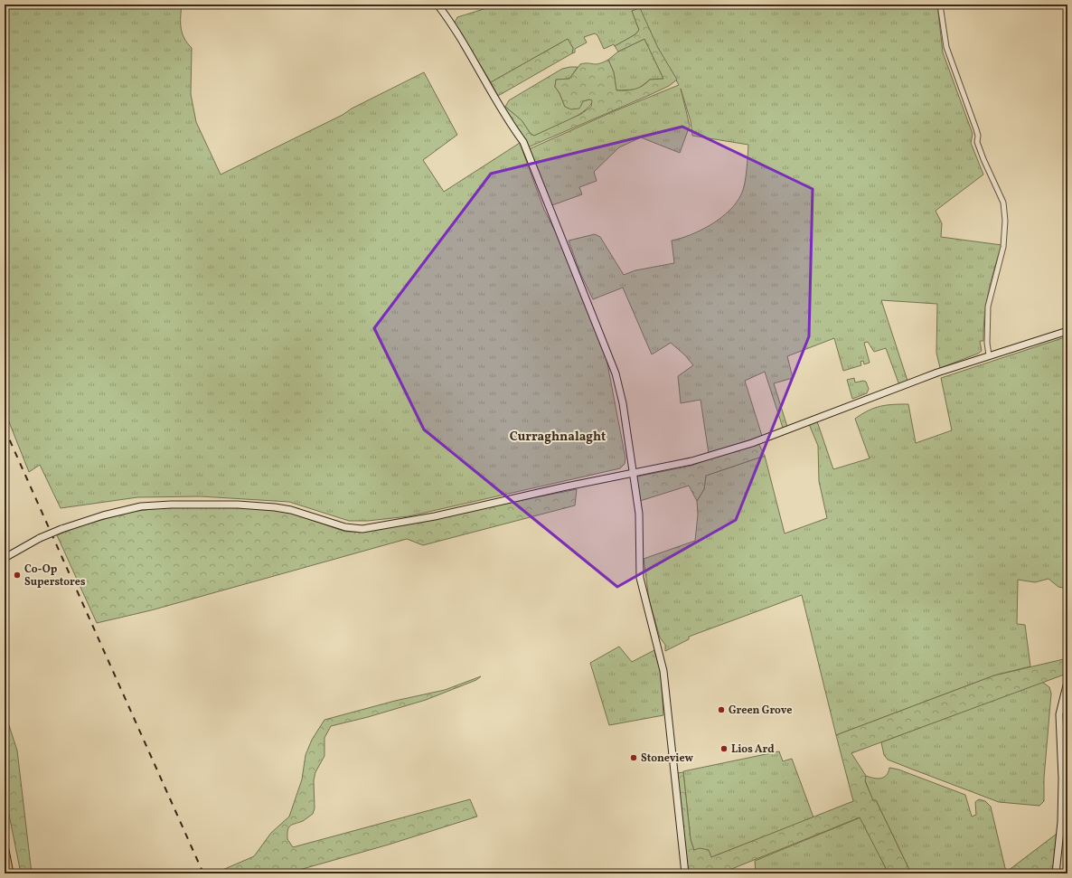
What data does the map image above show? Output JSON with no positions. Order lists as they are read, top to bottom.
{
  "districts": ["Curraghnalaght"],
  "places": [
    "Co-Op Superstores",
    "Green Grove",
    "Lios Ard",
    "Stoneview"
  ]
}
